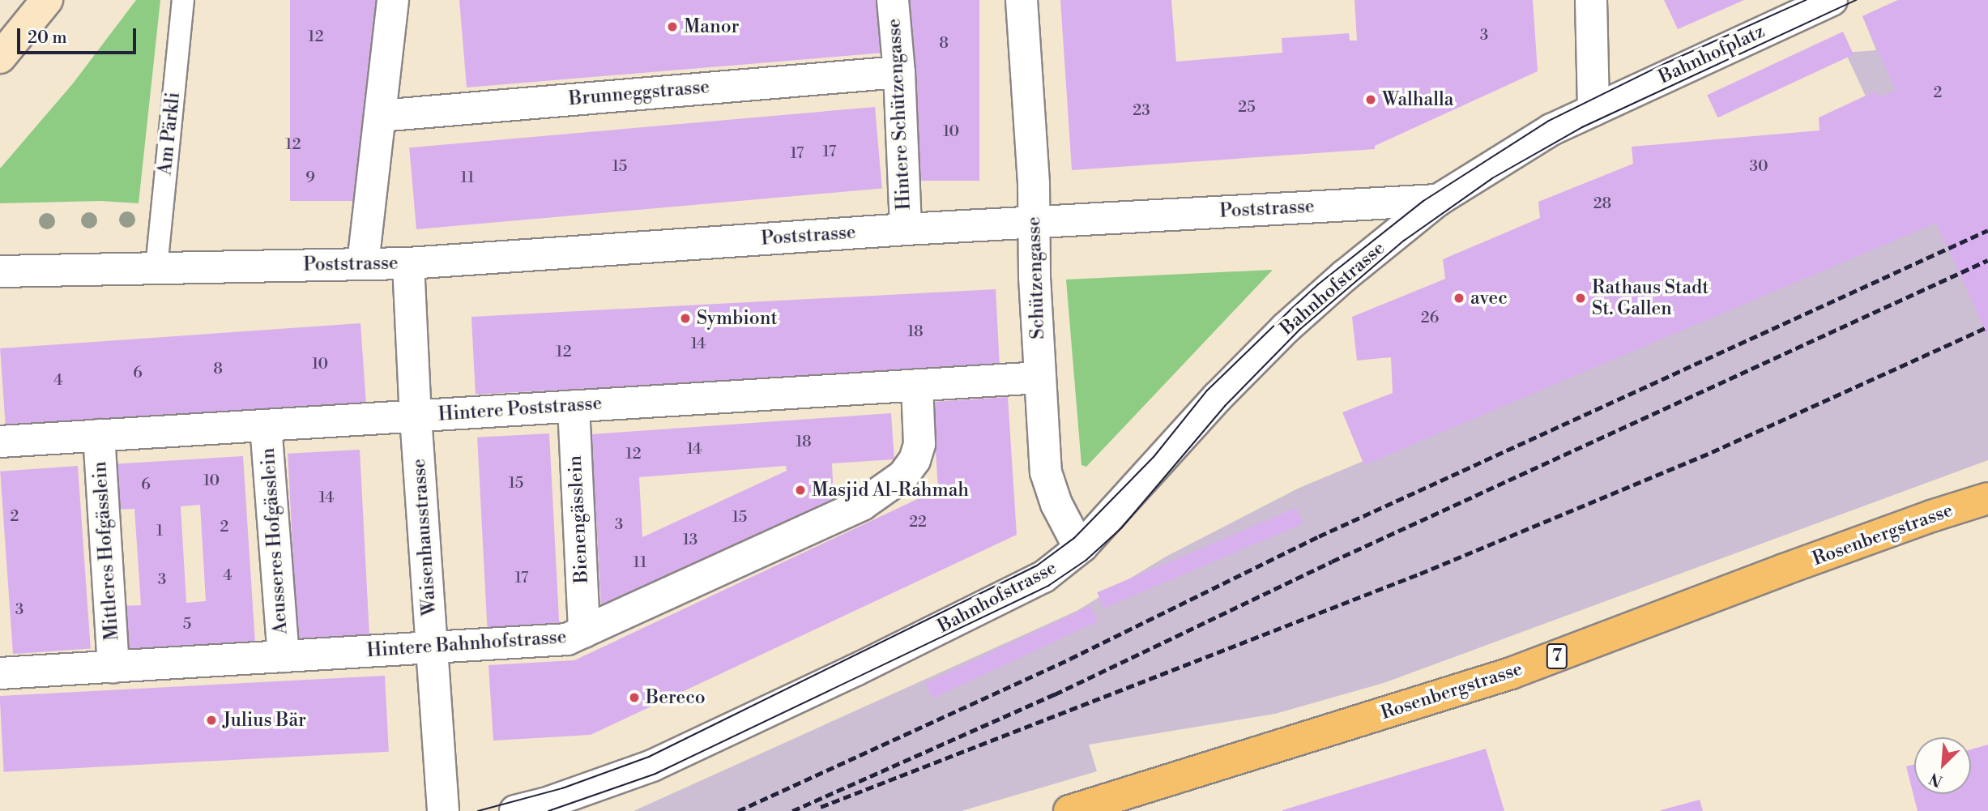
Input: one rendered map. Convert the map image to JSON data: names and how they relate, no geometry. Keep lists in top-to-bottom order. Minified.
{"streets":{"main road":["Rosenbergstrasse","7"],"street":["Bahnhofplatz","Brunneggstrasse","Hintere Schützengasse","Poststrasse","Schützengasse","Bahnhofstrasse","Hintere Poststrasse","Bienengässlein","Waisenhausstrasse","Aeusseres Hofgässlein","Mittleres Hofgässlein","Hintere Bahnhofstrasse"],"lane":["Am Pärkli"]},"crossings":[["Bahnhofplatz","Poststrasse"],["Brunneggstrasse","Hintere Schützengasse"],["Hintere Schützengasse","Poststrasse"],["Am Pärkli","Poststrasse"],["Poststrasse","Schützengasse"],["Poststrasse","Bahnhofstrasse"],["Poststrasse","Waisenhausstrasse"],["Schützengasse","Bahnhofstrasse"],["Schützengasse","Hintere Poststrasse"],["Hintere Poststrasse","Bienengässlein"],["Hintere Poststrasse","Waisenhausstrasse"],["Hintere Poststrasse","Aeusseres Hofgässlein"],["Hintere Poststrasse","Mittleres Hofgässlein"],["Hintere Poststrasse","Hintere Bahnhofstrasse"],["Bienengässlein","Hintere Bahnhofstrasse"],["Waisenhausstrasse","Hintere Bahnhofstrasse"],["Aeusseres Hofgässlein","Hintere Bahnhofstrasse"],["Mittleres Hofgässlein","Hintere Bahnhofstrasse"]],"places":["Manor","Walhalla","avec","Rathaus Stadt St. Gallen","Symbiont","Masjid Al-Rahmah","Bereco","Julius Bär"],"house_numbers":["3","12","8","2","25","23","10","12","17","17","15","30","9","11","28","26","18","14","12","10","8","6","4","18","14","12","10","15","6","14","2","15","22","3","2","1","13","11","4","17","3","3","5"],"scale_bar":"20 m","north":"bottom left"}
